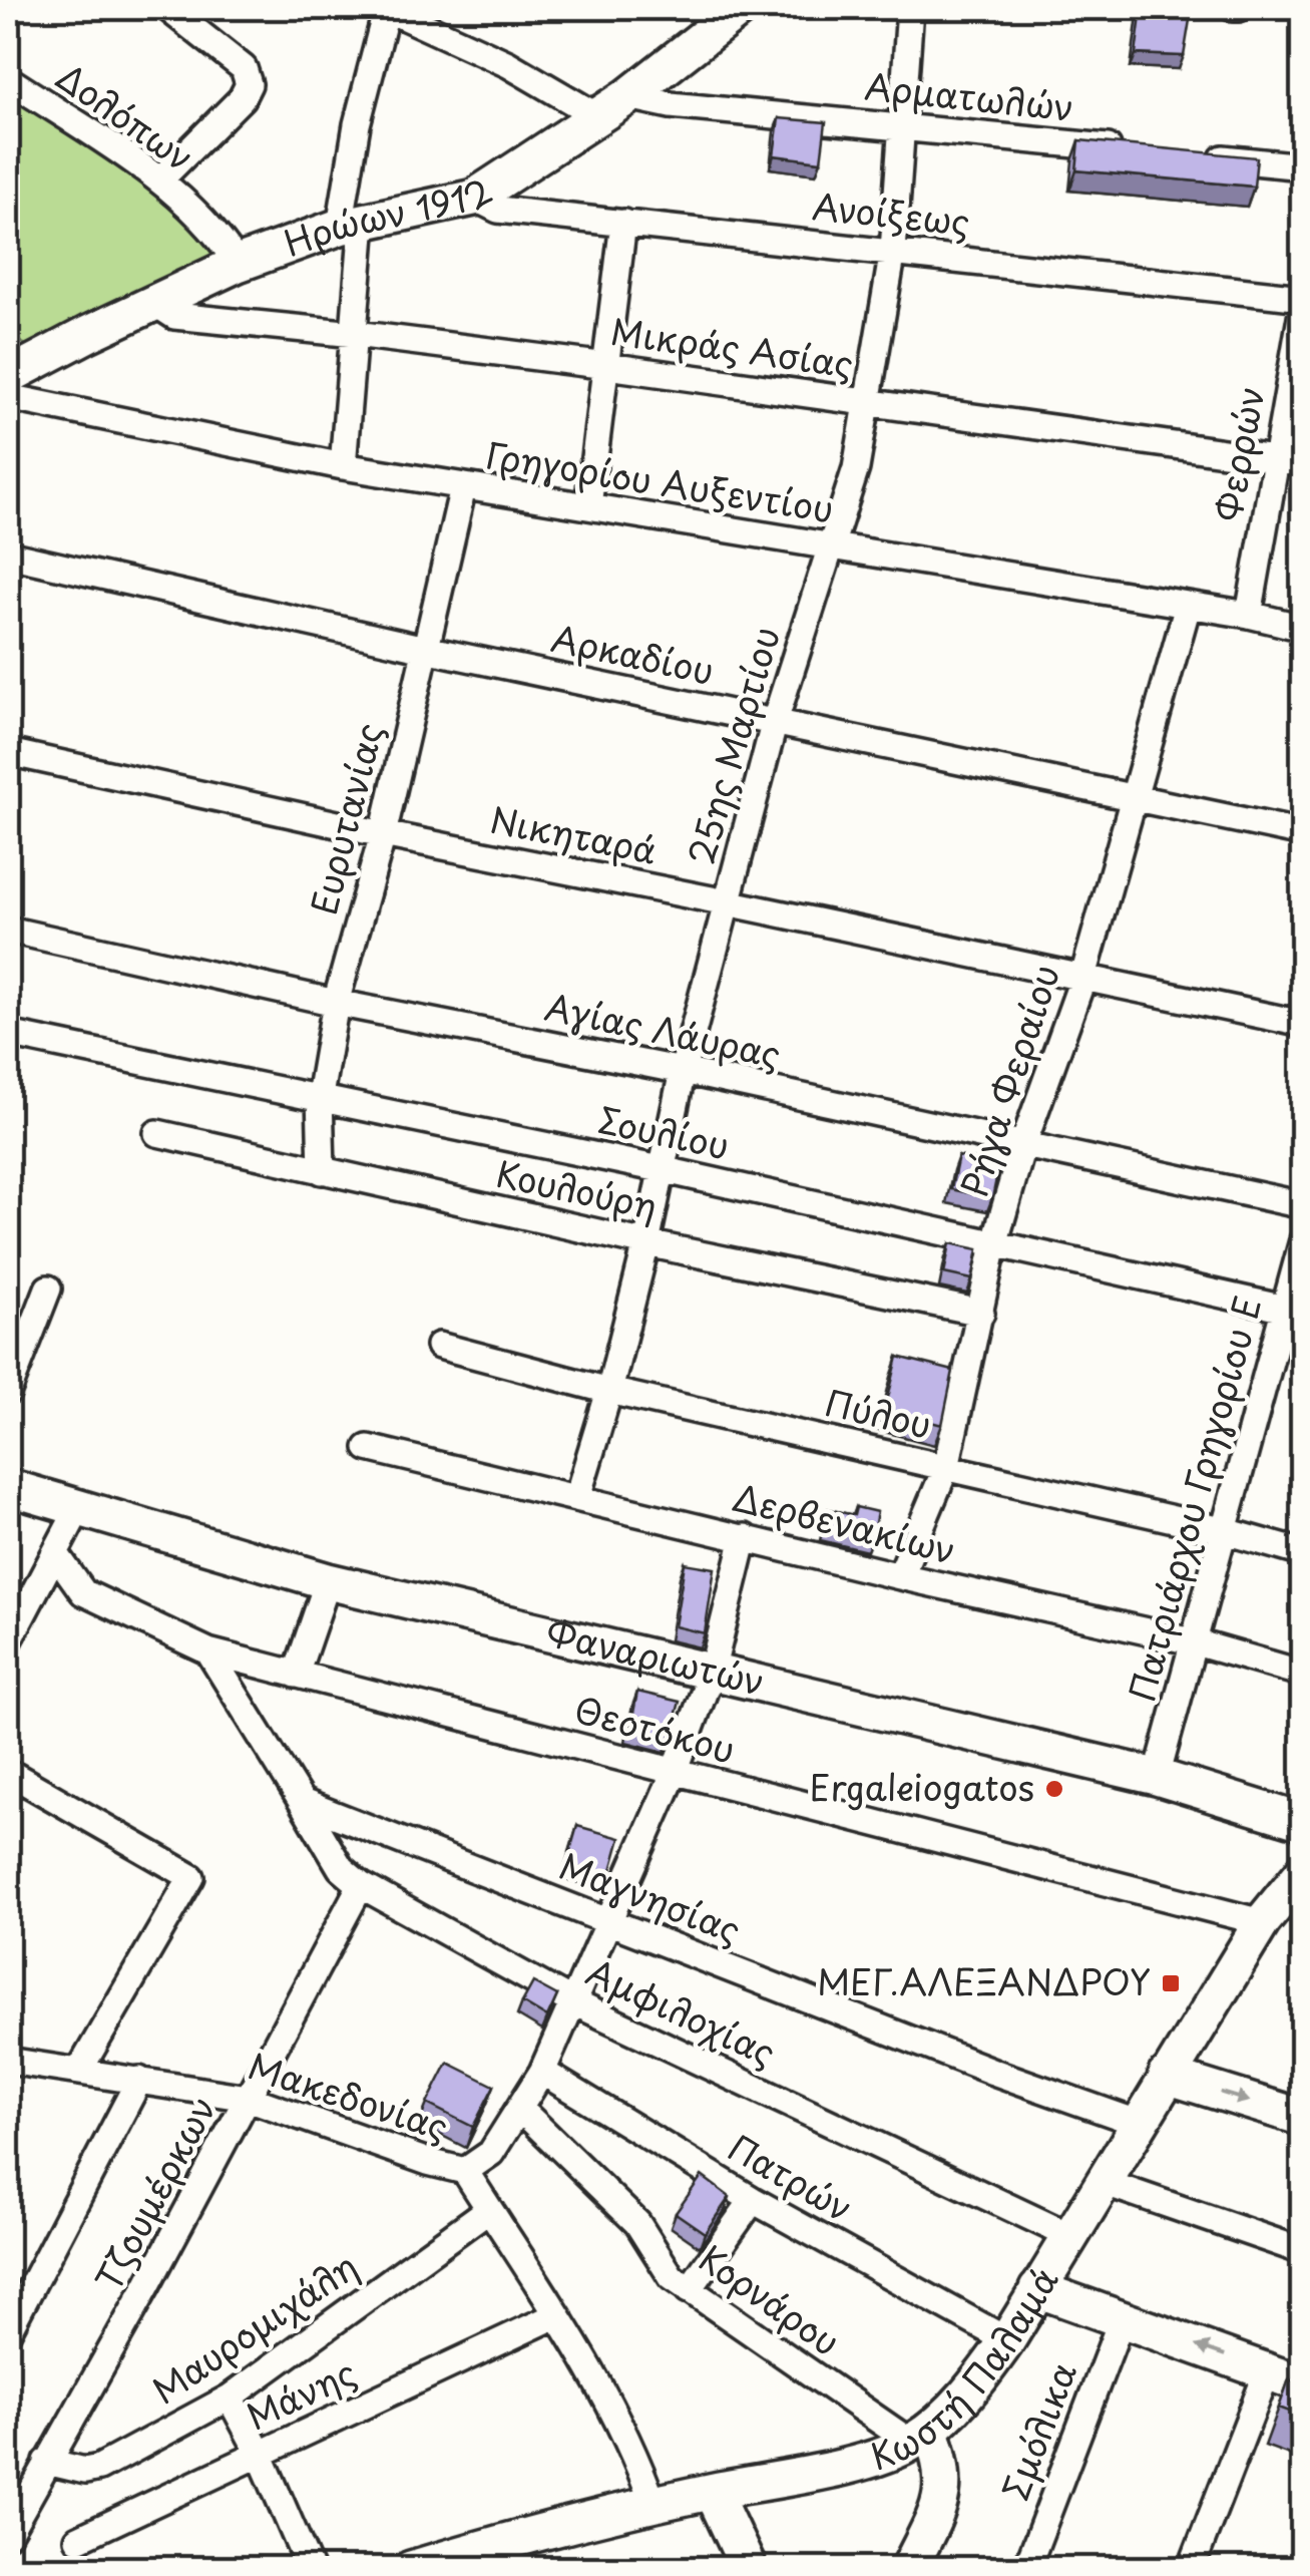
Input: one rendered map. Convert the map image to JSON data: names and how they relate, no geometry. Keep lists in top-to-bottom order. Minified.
{"streets":{"street":["Αρματωλών","Δολόπων","Ηρώων 1912","Ανοίξεως","Μικράς Ασίας","Φερρών","Γρηγορίου Αυξεντίου","Αρκαδίου","25ης Μαρτίου","Ευρυτανίας","Νικηταρά","Αγίας Λάυρας","Ρήγα Φεραίου","Σουλίου","Κουλούρη","Πύλου","Πατριάρχου Γρηγορίου Ε","Δερβενακίων","Φαναριωτών","Θεοτόκου","Μαγνησίας","Αμφιλοχίας","Μακεδονίας","Πατρών","Τζουμέρκων","Κορνάρου","Μαυρομιχάλη","Κωστή Παλαμά","Μάνης","Σμόλικα"]},"crossings":[["Αρματωλών","Ηρώων 1912"],["Αρματωλών","25ης Μαρτίου"],["Δολόπων","Ηρώων 1912"],["Ηρώων 1912","Ανοίξεως"],["Ηρώων 1912","Μικράς Ασίας"],["Ανοίξεως","25ης Μαρτίου"],["Μικράς Ασίας","Φερρών"],["Μικράς Ασίας","25ης Μαρτίου"],["Φερρών","Γρηγορίου Αυξεντίου"],["Γρηγορίου Αυξεντίου","25ης Μαρτίου"],["Γρηγορίου Αυξεντίου","Ευρυτανίας"],["Γρηγορίου Αυξεντίου","Ρήγα Φεραίου"],["Αρκαδίου","25ης Μαρτίου"],["Αρκαδίου","Ευρυτανίας"],["Αρκαδίου","Ρήγα Φεραίου"],["25ης Μαρτίου","Νικηταρά"],["25ης Μαρτίου","Αγίας Λάυρας"],["25ης Μαρτίου","Σουλίου"],["25ης Μαρτίου","Κουλούρη"],["25ης Μαρτίου","Πύλου"],["25ης Μαρτίου","Δερβενακίων"],["Ευρυτανίας","Νικηταρά"],["Ευρυτανίας","Αγίας Λάυρας"],["Ευρυτανίας","Σουλίου"],["Ευρυτανίας","Κουλούρη"],["Νικηταρά","Ρήγα Φεραίου"],["Αγίας Λάυρας","Ρήγα Φεραίου"],["Ρήγα Φεραίου","Σουλίου"],["Ρήγα Φεραίου","Κουλούρη"],["Ρήγα Φεραίου","Πύλου"],["Ρήγα Φεραίου","Δερβενακίων"],["Σουλίου","Πατριάρχου Γρηγορίου Ε"],["Πύλου","Πατριάρχου Γρηγορίου Ε"],["Πατριάρχου Γρηγορίου Ε","Δερβενακίων"],["Πατριάρχου Γρηγορίου Ε","Φαναριωτών"],["Θεοτόκου","Κωστή Παλαμά"],["Μαγνησίας","Αμφιλοχίας"],["Μαγνησίας","Κωστή Παλαμά"],["Αμφιλοχίας","Τζουμέρκων"],["Αμφιλοχίας","Κωστή Παλαμά"],["Μακεδονίας","Τζουμέρκων"],["Μακεδονίας","Μαυρομιχάλη"],["Μακεδονίας","Κωστή Παλαμά"],["Μακεδονίας","Μάνης"],["Πατρών","Κωστή Παλαμά"],["Τζουμέρκων","Μαυρομιχάλη"],["Κορνάρου","Κωστή Παλαμά"]],"places":{"other":["Ergaleiogatos"],"transit":["ΜΕΓ.ΑΛΕΞΑΝΔΡΟΥ"]}}
